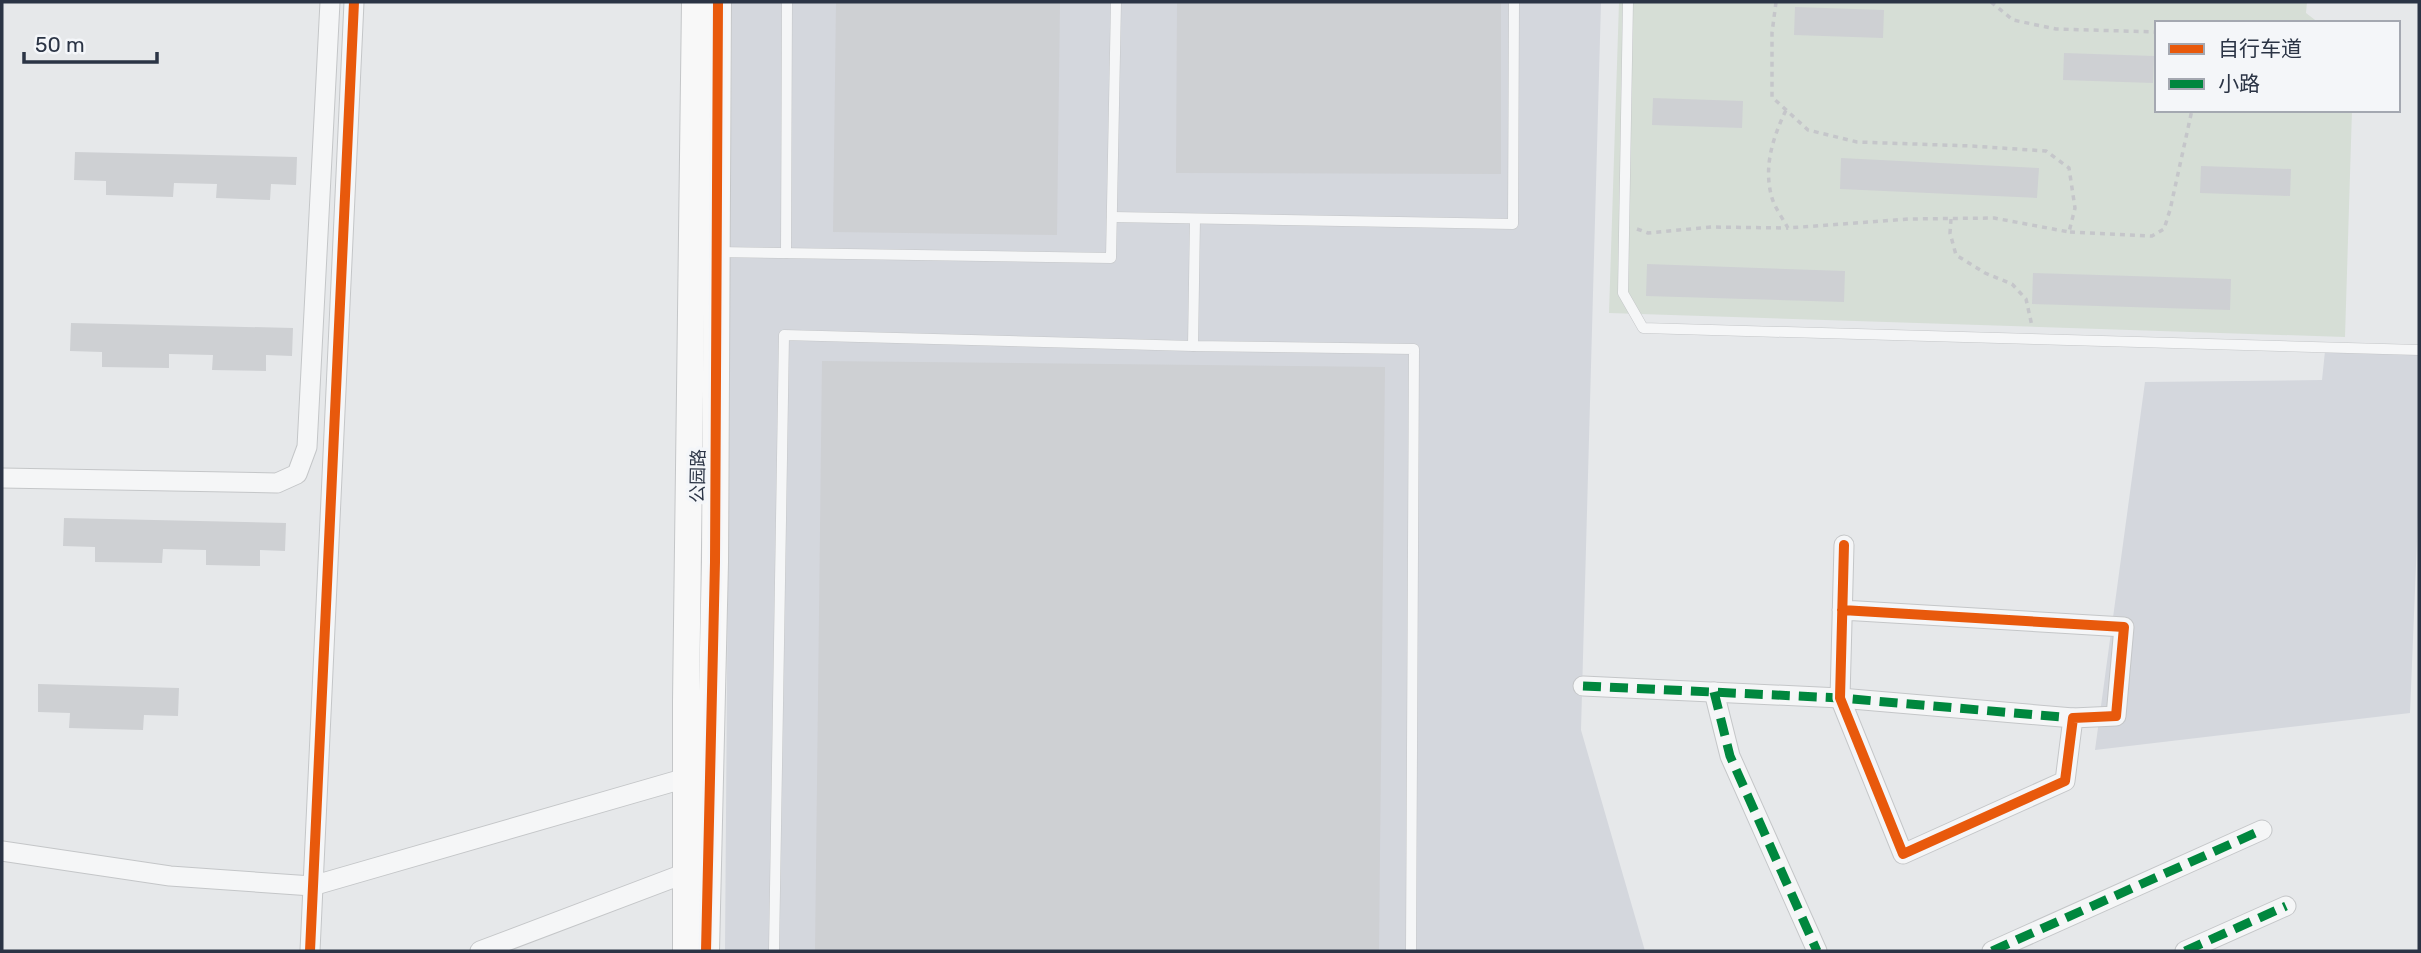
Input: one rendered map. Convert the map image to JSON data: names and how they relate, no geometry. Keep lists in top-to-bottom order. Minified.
{"streets":{"street":["公园路"]},"legend":["自行车道","小路"],"scale_bar":"50 m"}
